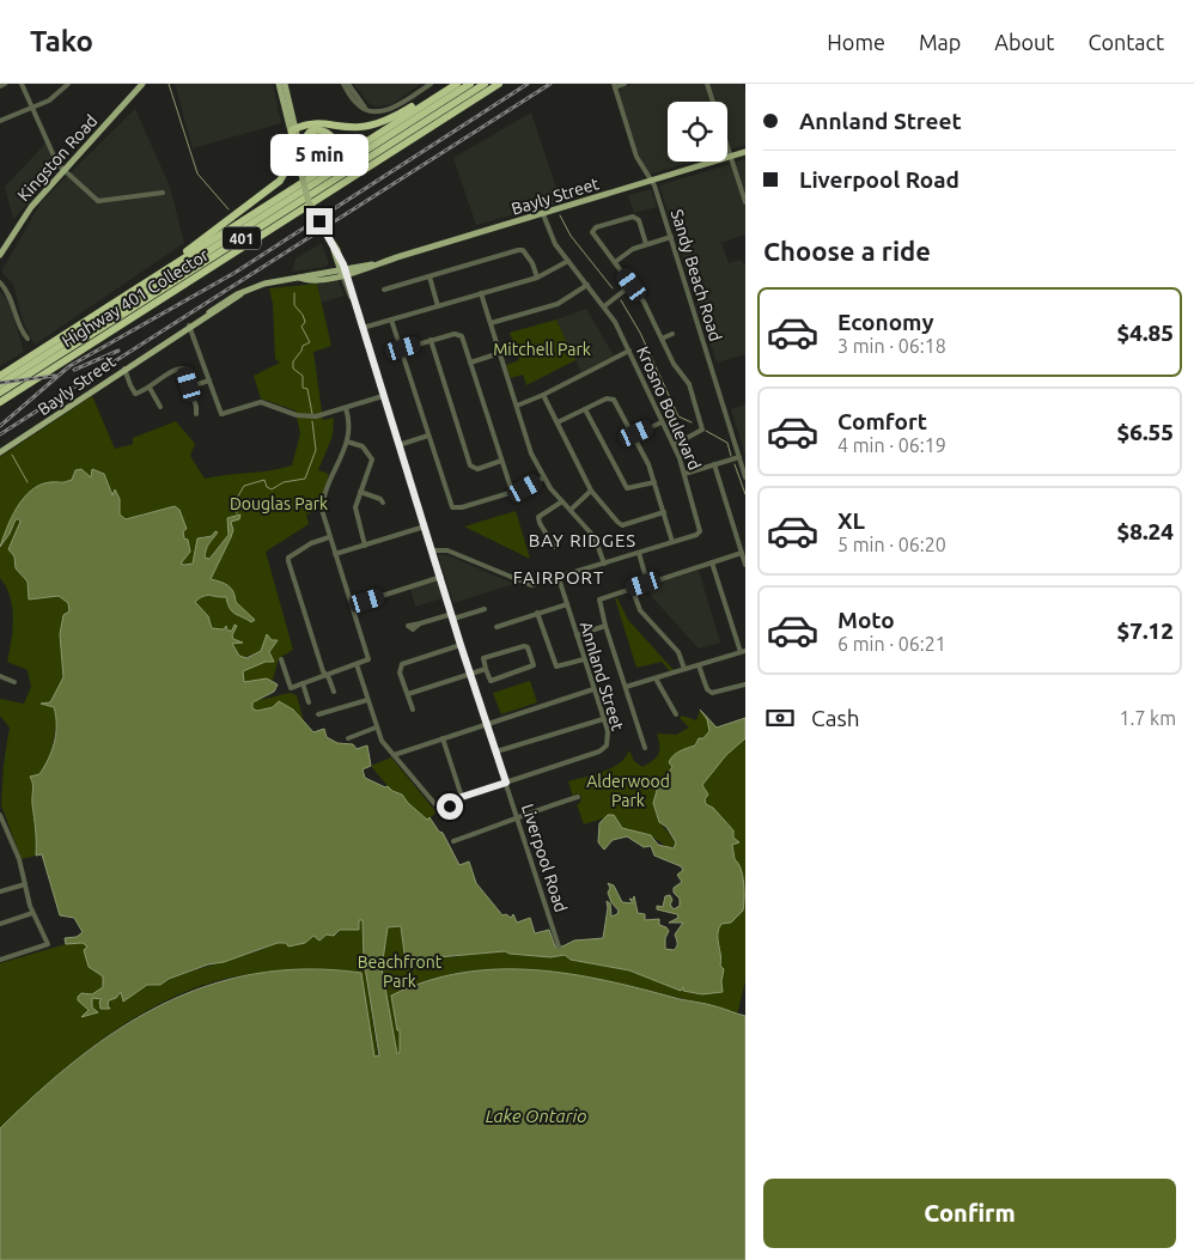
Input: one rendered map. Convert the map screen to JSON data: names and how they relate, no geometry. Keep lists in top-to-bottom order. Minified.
{"streets":{"highway":["401","Highway 401 Collector"],"main road":["Kingston Road","Bayly Street","Liverpool Road"],"street":["Sandy Beach Road","Krosno Boulevard","Annland Street"]},"crossings":[["Bayly Street","Sandy Beach Road"],["Bayly Street","Krosno Boulevard"],["Bayly Street","Liverpool Road"],["Krosno Boulevard","Annland Street"],["Krosno Boulevard","Liverpool Road"],["Annland Street","Liverpool Road"]],"districts":["BAY RIDGES","FAIRPORT"],"water":["Lake Ontario"],"parks":["Mitchell Park","Douglas Park","Alderwood Park","Beachfront Park"],"page":{"header":"Tako","nav":["Home","Map","About","Contact"],"banner":["Annland Street","Liverpool Road"],"bubble":"5 min","heading":"Choose a ride","list":[{"name":"Economy","note":"3 min · 06:18","value":"$4.85"},{"name":"Comfort","note":"4 min · 06:19","value":"$6.55"},{"name":"XL","note":"5 min · 06:20","value":"$8.24"},{"name":"Moto","note":"6 min · 06:21","value":"$7.12"}],"pay":["Cash","1.7 km"],"buttons":"Confirm"}}
